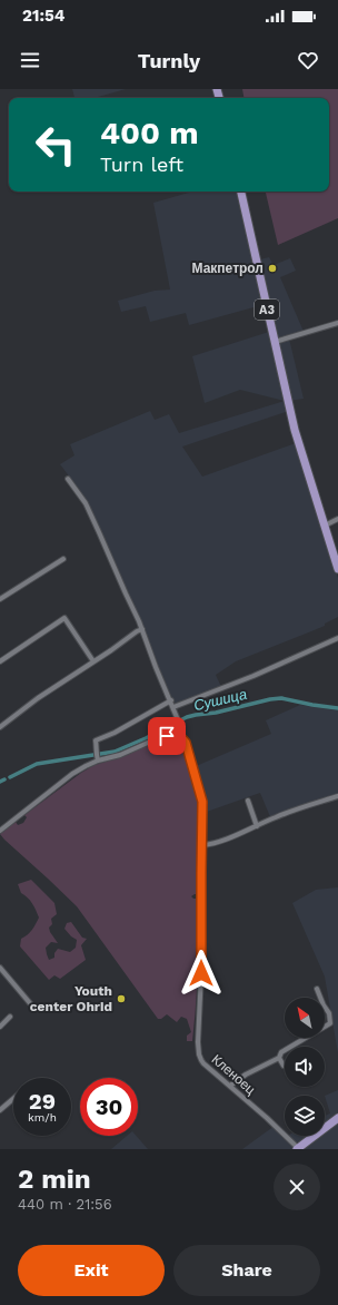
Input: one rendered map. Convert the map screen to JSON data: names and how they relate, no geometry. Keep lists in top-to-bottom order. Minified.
{"streets":{"main road":["A3"],"street":["Кленоец"]},"water":["Сушица"],"places":["Макпетрол","Youth center Ohrid"],"north":"top left","page":{"status":"21:54","header":"Turnly","turn":["400 m","Turn left"],"speed":"29 km/h","limit":"30","heading":["2 min","440 m · 21:56"],"buttons":["Exit","Share"]}}
